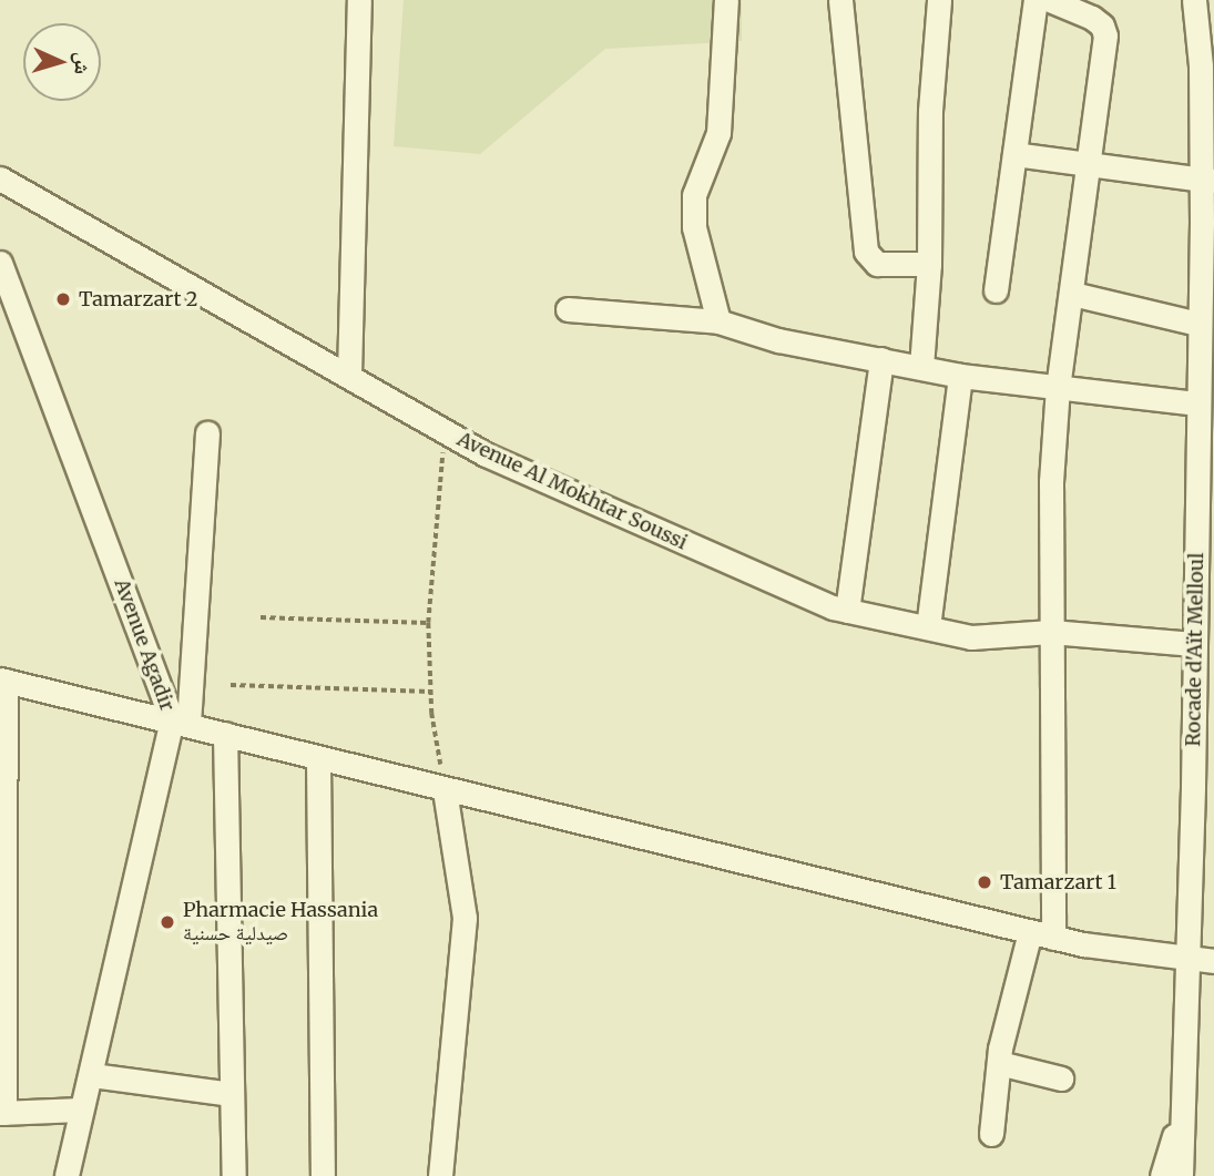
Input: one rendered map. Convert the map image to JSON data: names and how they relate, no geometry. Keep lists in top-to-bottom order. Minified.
{"streets":{"street":["Avenue Al Mokhtar Soussi","Avenue Agadir","Rocade d'Aït Melloul"]},"crossings":[["Avenue Al Mokhtar Soussi","Rocade d'Aït Melloul"]],"places":["Tamarzart 2","Tamarzart 1","Pharmacie Hassania صيدلية حسنية"],"north":"right"}
